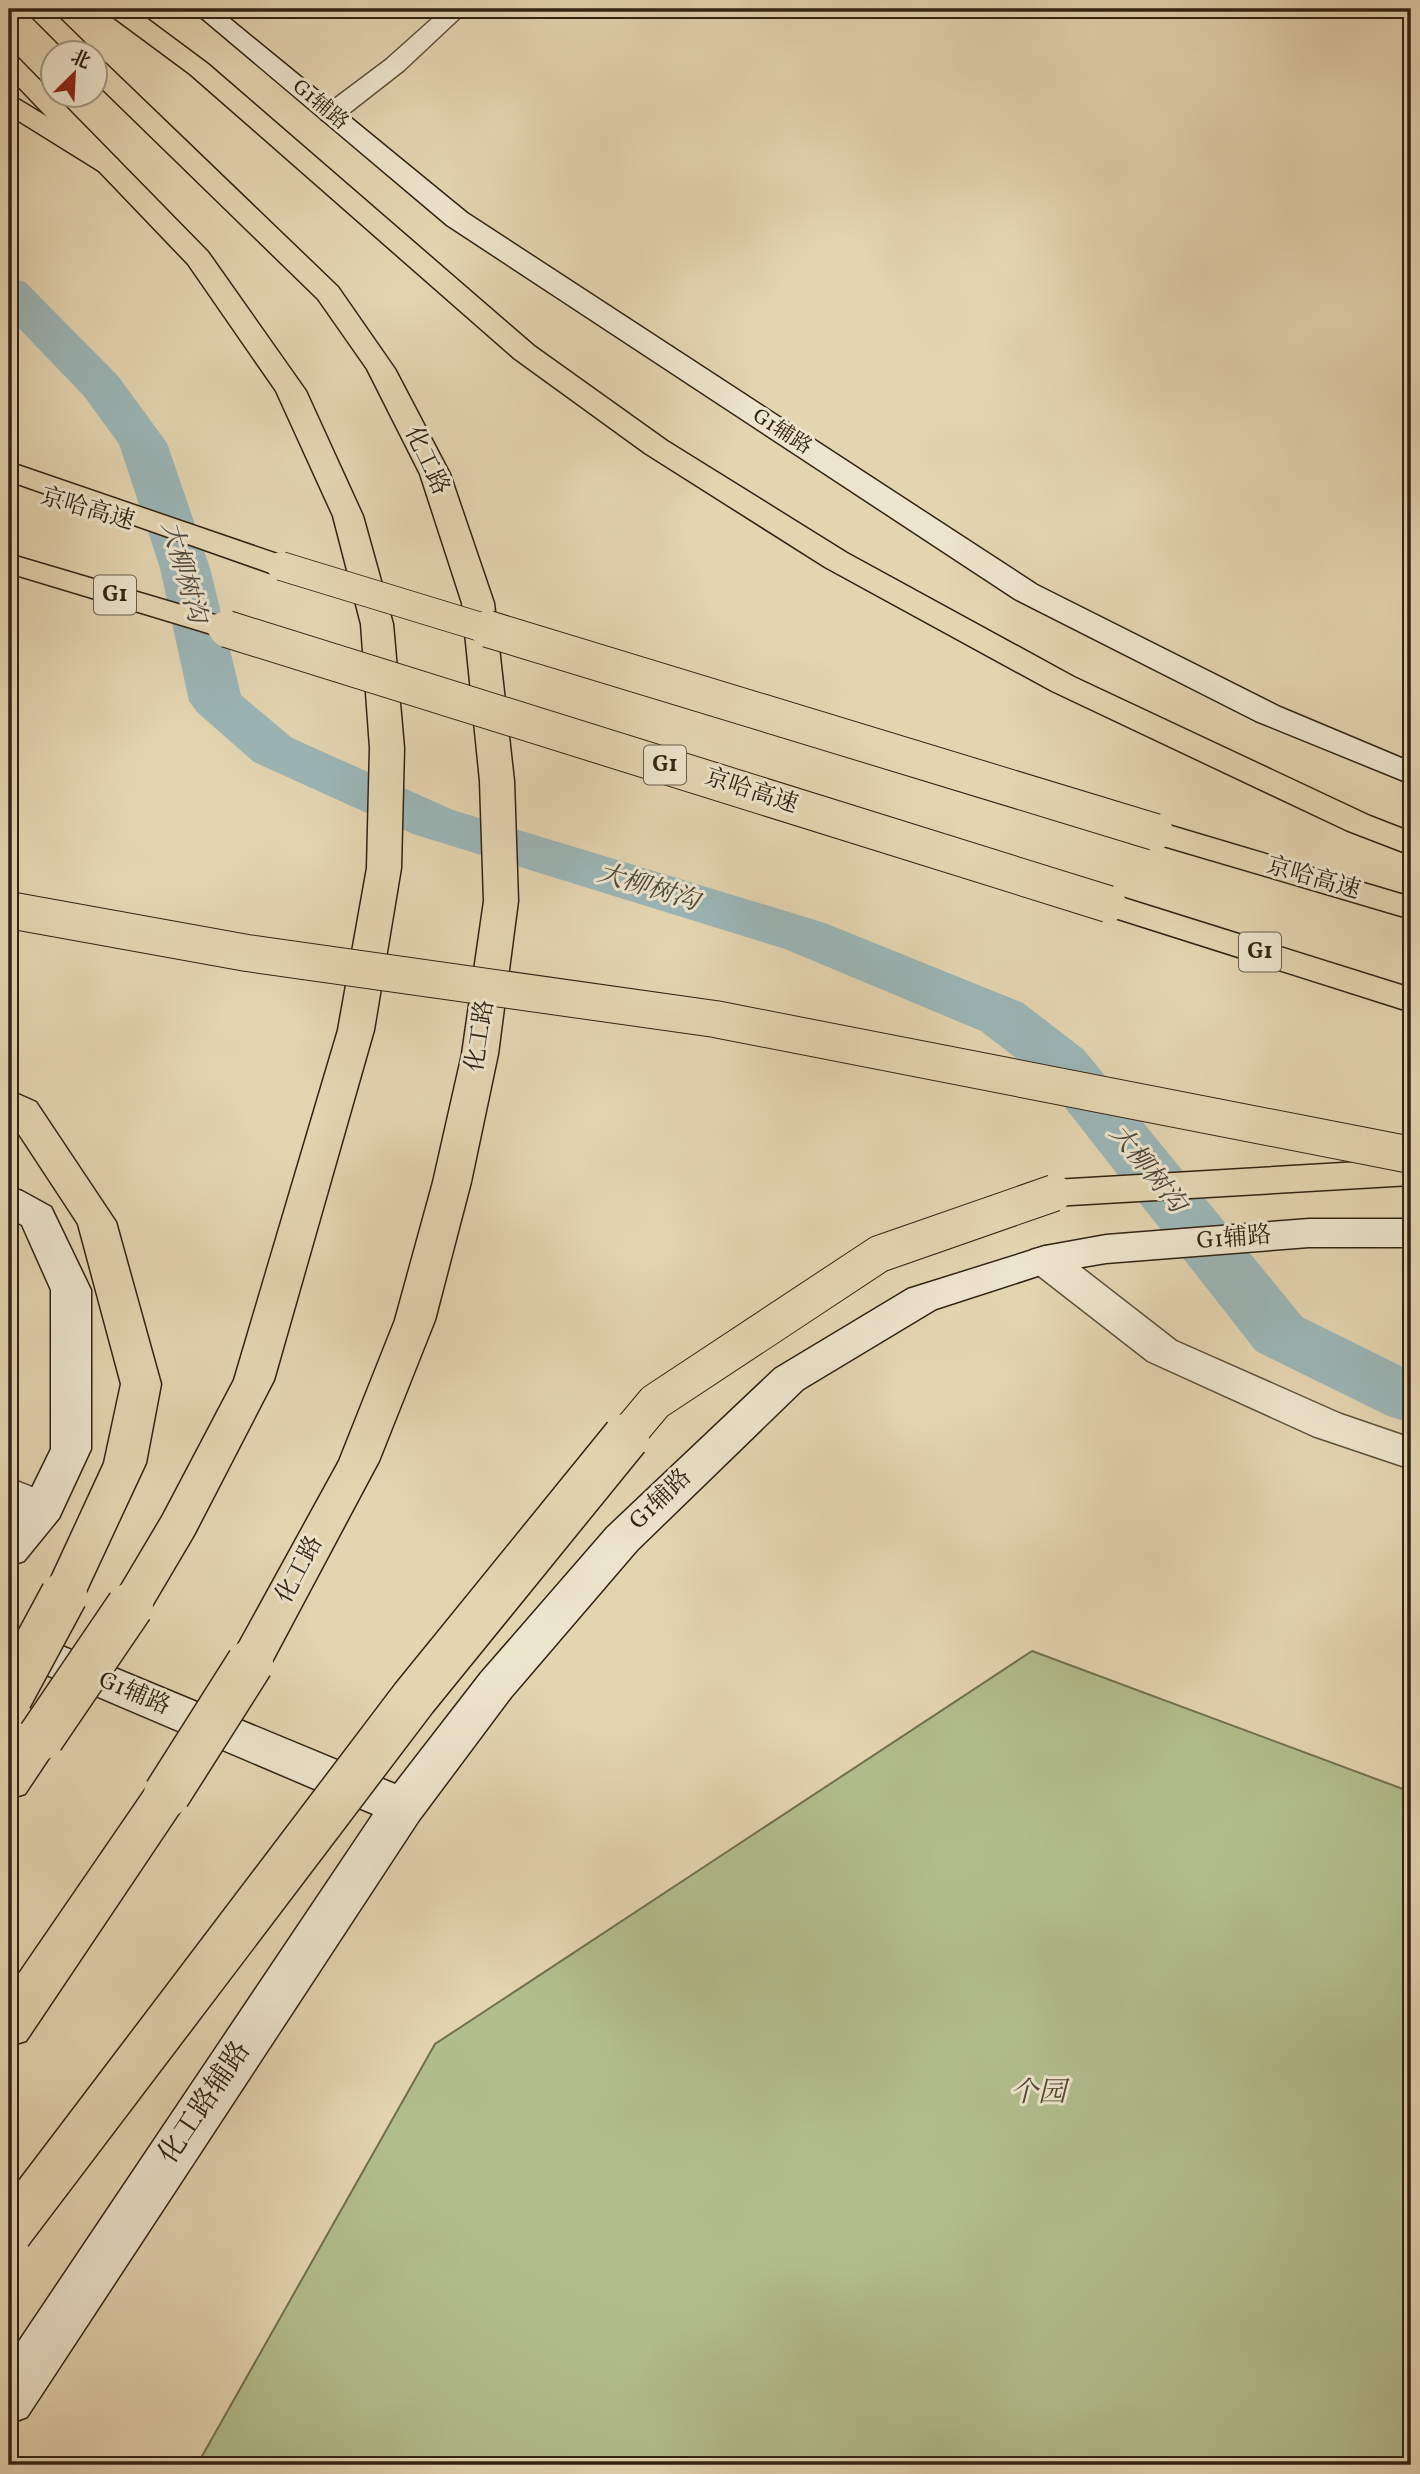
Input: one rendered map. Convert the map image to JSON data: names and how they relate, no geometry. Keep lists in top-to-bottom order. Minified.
{"streets":{"main road":["G1辅路","化工路","京哈高速","G1","化工路辅路"]},"crossings":[["G1辅路","化工路辅路"]],"water":["大柳树沟"],"parks":["个园"],"north":"top right"}
